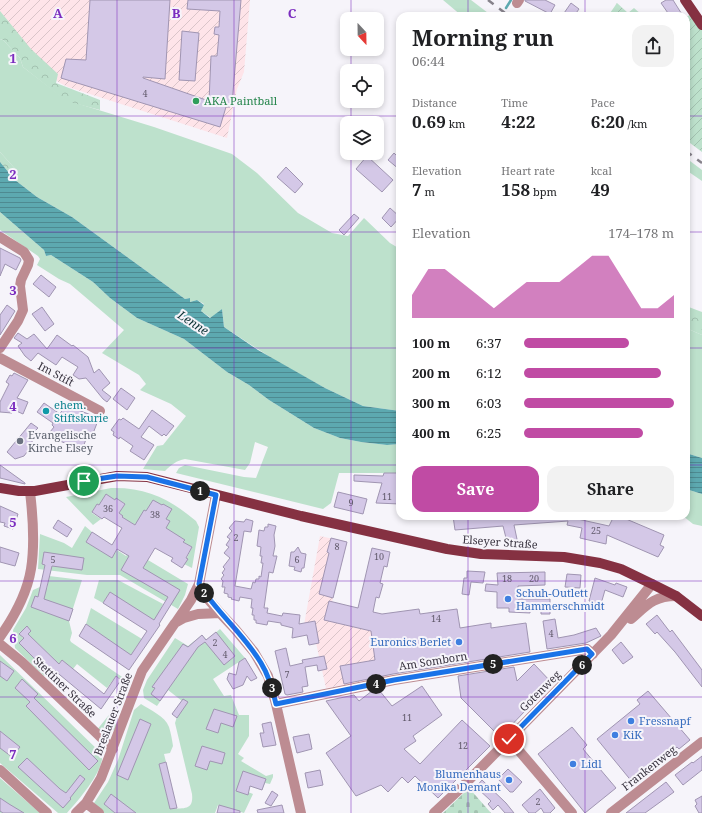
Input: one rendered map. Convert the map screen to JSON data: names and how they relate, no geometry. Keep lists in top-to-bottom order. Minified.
{"streets":{"main road":["Elseyer Straße"],"street":["Im Stift","Am Somborn","Stettiner Straße","Gotenweg","Breslauer Straße","Frankenweg"]},"crossings":[["Elseyer Straße","Gotenweg"],["Elseyer Straße","Breslauer Straße"],["Am Somborn","Gotenweg"],["Stettiner Straße","Breslauer Straße"]],"water":["Lenne"],"places":["AKA Paintball","ehem. Stiftskurie","Evangelische Kirche Elsey","Schuh-Outlett Hammerschmidt","Euronics Berlet","Fressnapf","KiK","Lidl","Blumenhaus Monika Demant"],"house_numbers":["4","11","9","36","38","25","2","8","10","5","6","18","20","14","4","2","4","7","11","12","2"],"north":"bottom","page":{"heading":["Morning run","06:44"],"stats":[["Distance","0.69 km"],["Time","4:22"],["Pace","6:20 /km"],["Elevation","7 m"],["Heart rate","158 bpm"],["kcal","49"]],"chart":["Elevation","174–178 m"],"list":[{"name":"100 m","note":"6:37"},{"name":"200 m","note":"6:12"},{"name":"300 m","note":"6:03"},{"name":"400 m","note":"6:25"}],"buttons":["Save","Share"],"pins":["1","2","5","6","4","3"]},"grid":{"columns":["A","B","C"],"rows":["1","2","3","4","5","6","7"]}}
